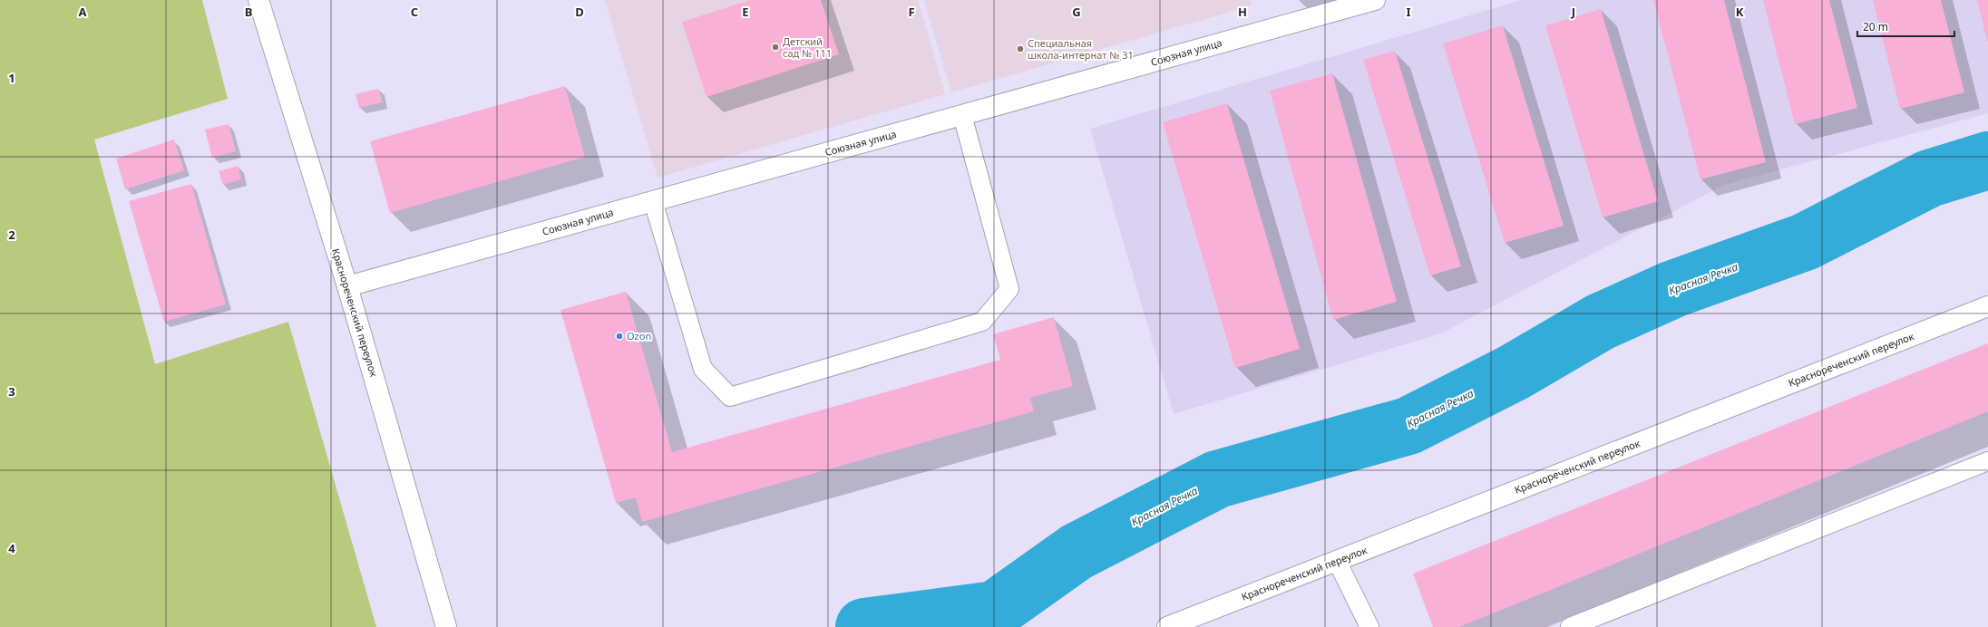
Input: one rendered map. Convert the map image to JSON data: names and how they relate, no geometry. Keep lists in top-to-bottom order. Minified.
{"streets":{"street":["Союзная улица","Краснореченский переулок"]},"crossings":[["Союзная улица","Краснореченский переулок"]],"water":["Красная Речка"],"places":["Детский сад № 111","Специальная школа-интернат № 31","Ozon"],"scale_bar":"20 m","grid":{"columns":["A","B","C","D","E","F","G","H","I","J","K"],"rows":["1","2","3","4"]}}
